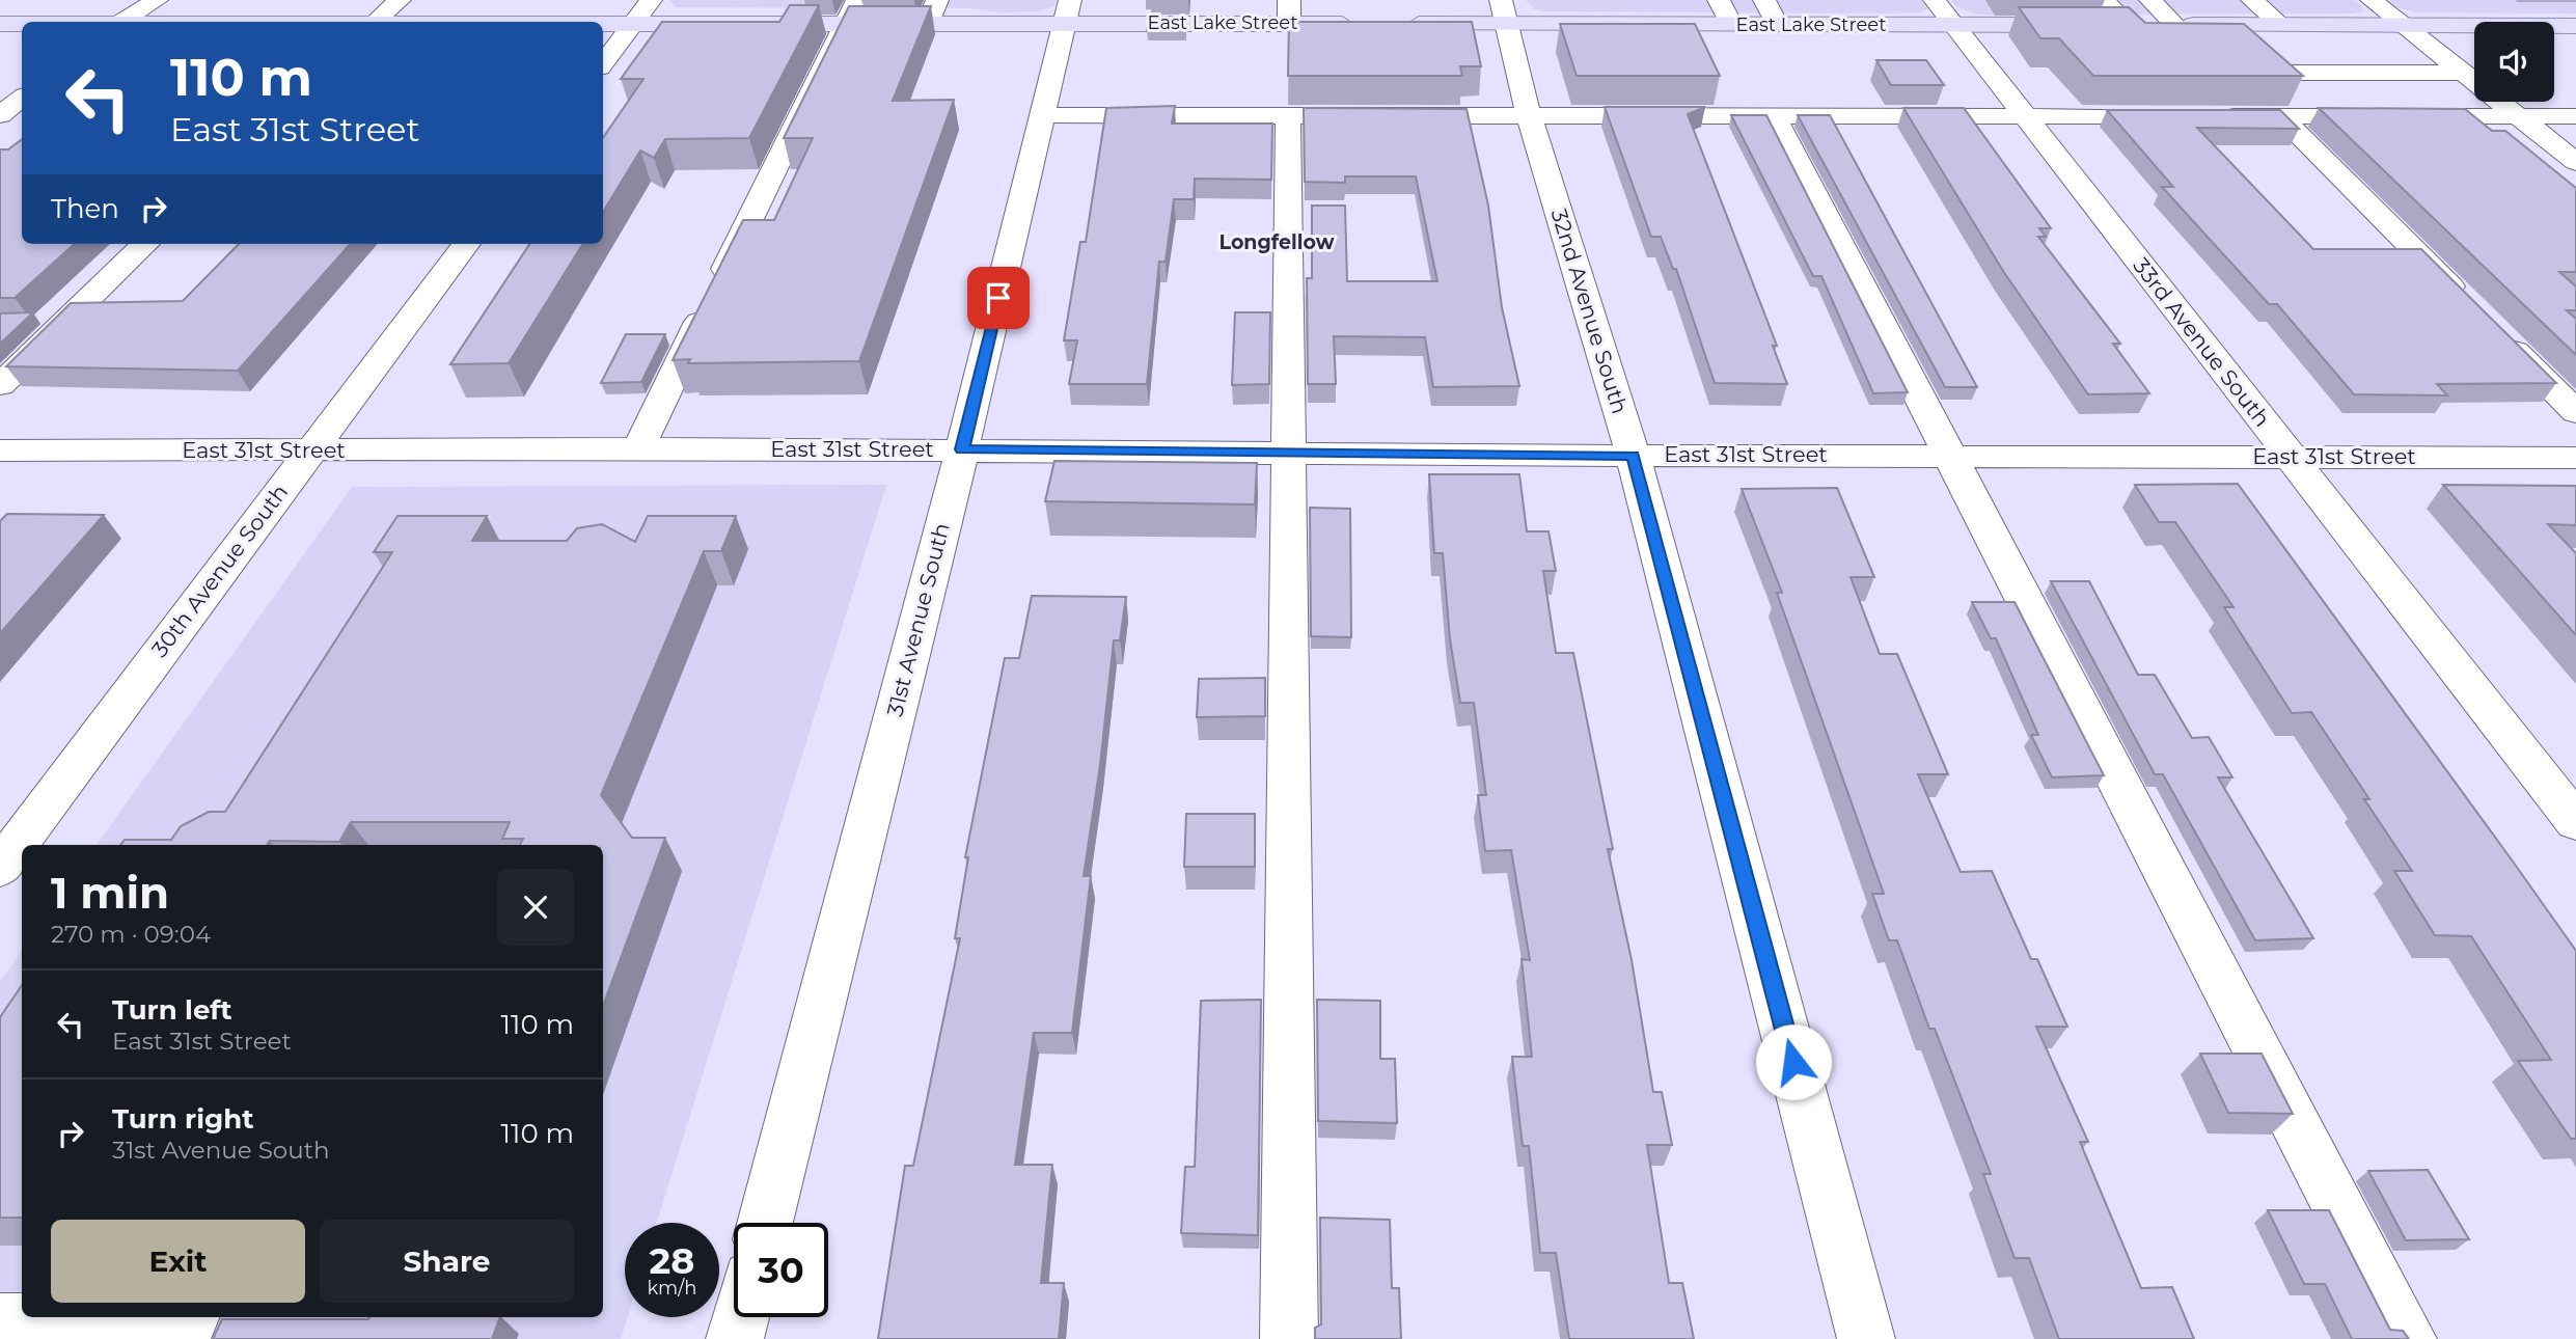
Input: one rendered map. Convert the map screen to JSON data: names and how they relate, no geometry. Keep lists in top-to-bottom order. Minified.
{"streets":{"main road":["East Lake Street"],"street":["32nd Avenue South","33rd Avenue South","East 31st Street","30th Avenue South","31st Avenue South"]},"crossings":[["East Lake Street","32nd Avenue South"],["East Lake Street","33rd Avenue South"],["East Lake Street","31st Avenue South"],["32nd Avenue South","East 31st Street"],["33rd Avenue South","East 31st Street"],["East 31st Street","30th Avenue South"],["East 31st Street","31st Avenue South"]],"districts":["Longfellow"],"page":{"turn":["110 m","East 31st Street"],"then":"Then","heading":["1 min","270 m · 09:04"],"list":[{"name":"Turn left","note":"East 31st Street","value":"110 m"},{"name":"Turn right","note":"31st Avenue South","value":"110 m"}],"buttons":["Exit","Share"],"speed":"28 km/h","limit":"30"}}
